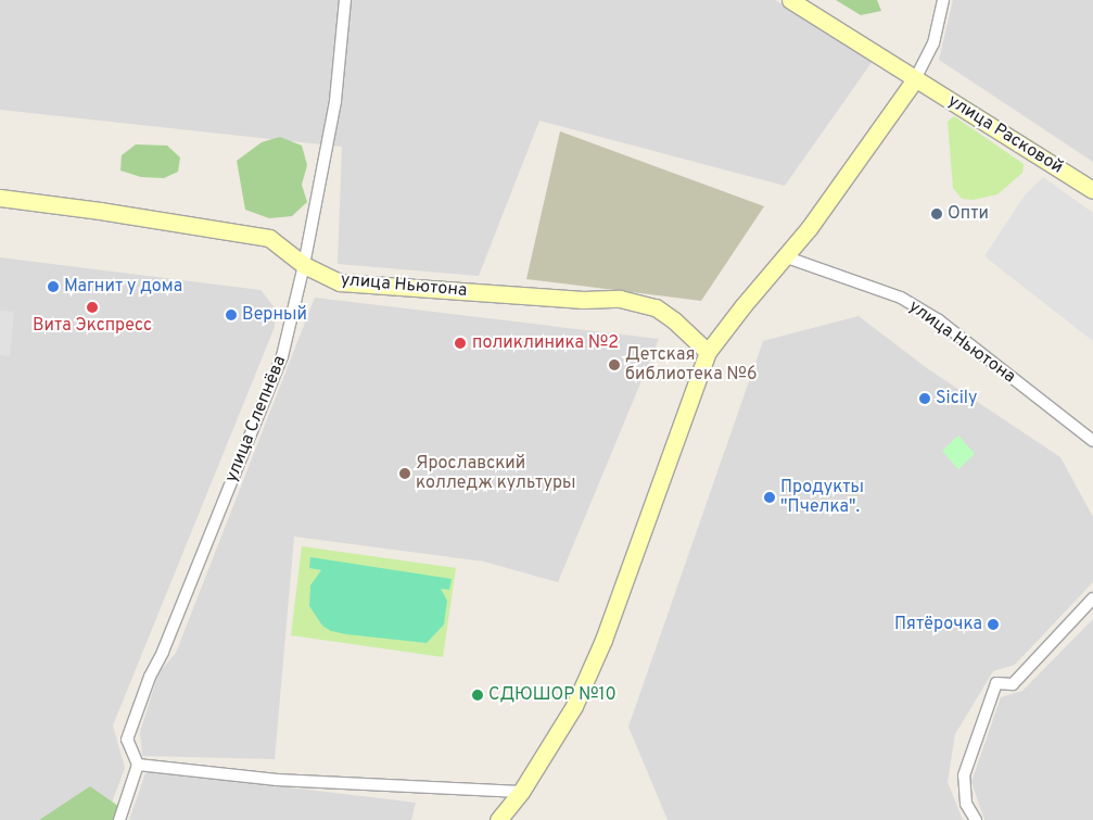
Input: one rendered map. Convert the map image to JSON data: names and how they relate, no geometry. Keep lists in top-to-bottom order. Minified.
{"streets":{"street":["улица Расковой","улица Ньютона","улица Слепнёва"]},"crossings":[["улица Ньютона","улица Слепнёва"]],"places":["Опти","Магнит у дома","Вита Экспресс","Верный","поликлиника №2","Детская библиотека №6","Sicily","Ярославский колледж культуры","Продукты \"Пчелка\".","Пятёрочка","СДЮШОР №10"]}
